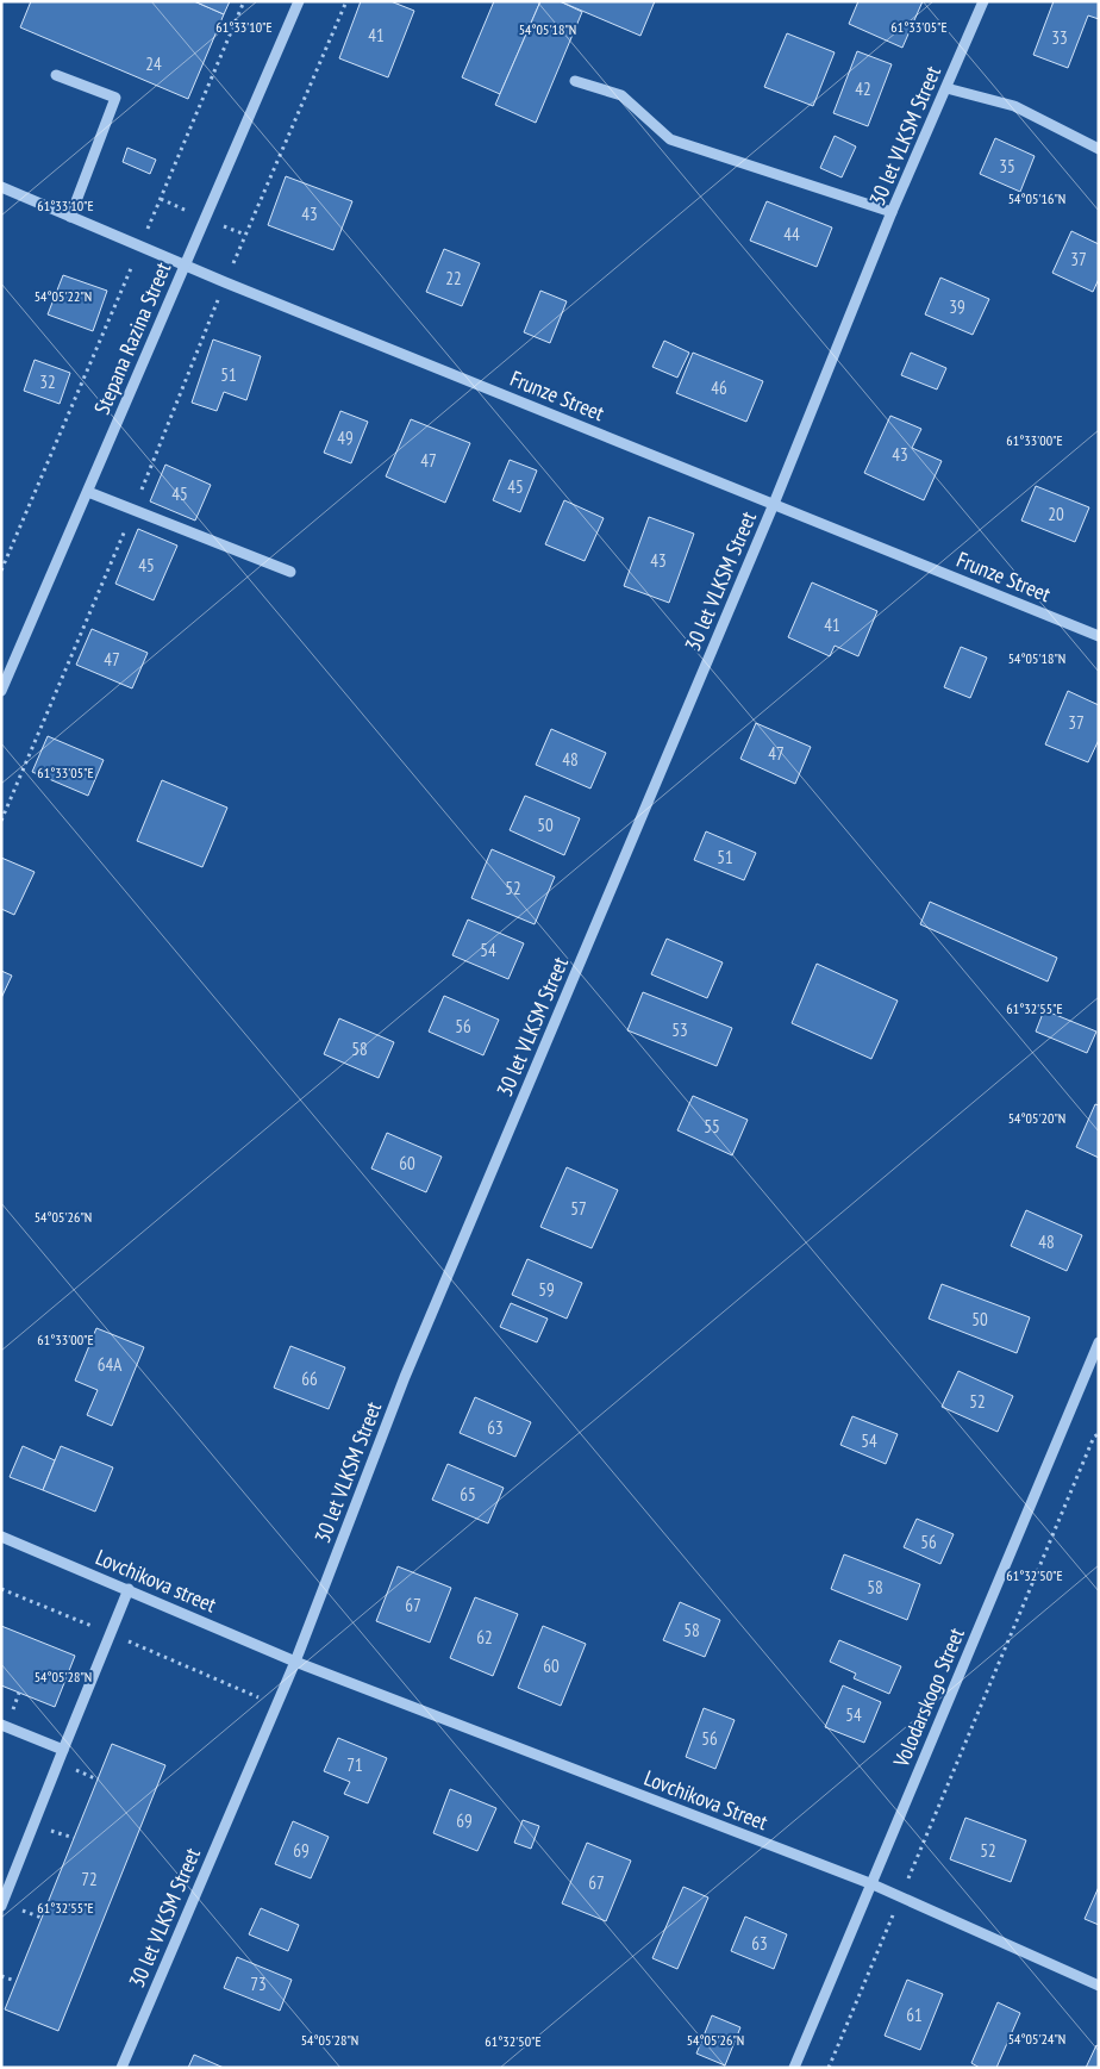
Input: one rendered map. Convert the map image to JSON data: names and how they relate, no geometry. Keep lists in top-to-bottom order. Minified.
{"streets":{"street":["30 let VLKSM Street","Stepana Razina Street","Frunze Street","Lovchikova street","Volodarskogo Street","Lovchikova Street"]},"crossings":[["30 let VLKSM Street","Frunze Street"],["30 let VLKSM Street","Lovchikova street"],["30 let VLKSM Street","Lovchikova Street"],["Stepana Razina Street","Frunze Street"],["Lovchikova street","Lovchikova Street"],["Volodarskogo Street","Lovchikova Street"]],"house_numbers":["41","33","24","42","35","43","44","37","22","39","51","32","46","49","43","47","45","45","20","43","45","41","47","37","47","48","50","51","52","54","56","53","58","55","60","57","48","59","50","64А","66","52","63","54","65","56","58","67","58","62","60","54","56","71","69","69","52","72","67","63","73","61"],"coordinates":["61°33'10\"E","61°33'05\"E","54°05'18\"N","54°05'16\"N","54°05'22\"N","61°33'00\"E","61°32'55\"E","54°05'20\"N","54°05'26\"N","61°32'50\"E","54°05'28\"N","54°05'24\"N"]}
